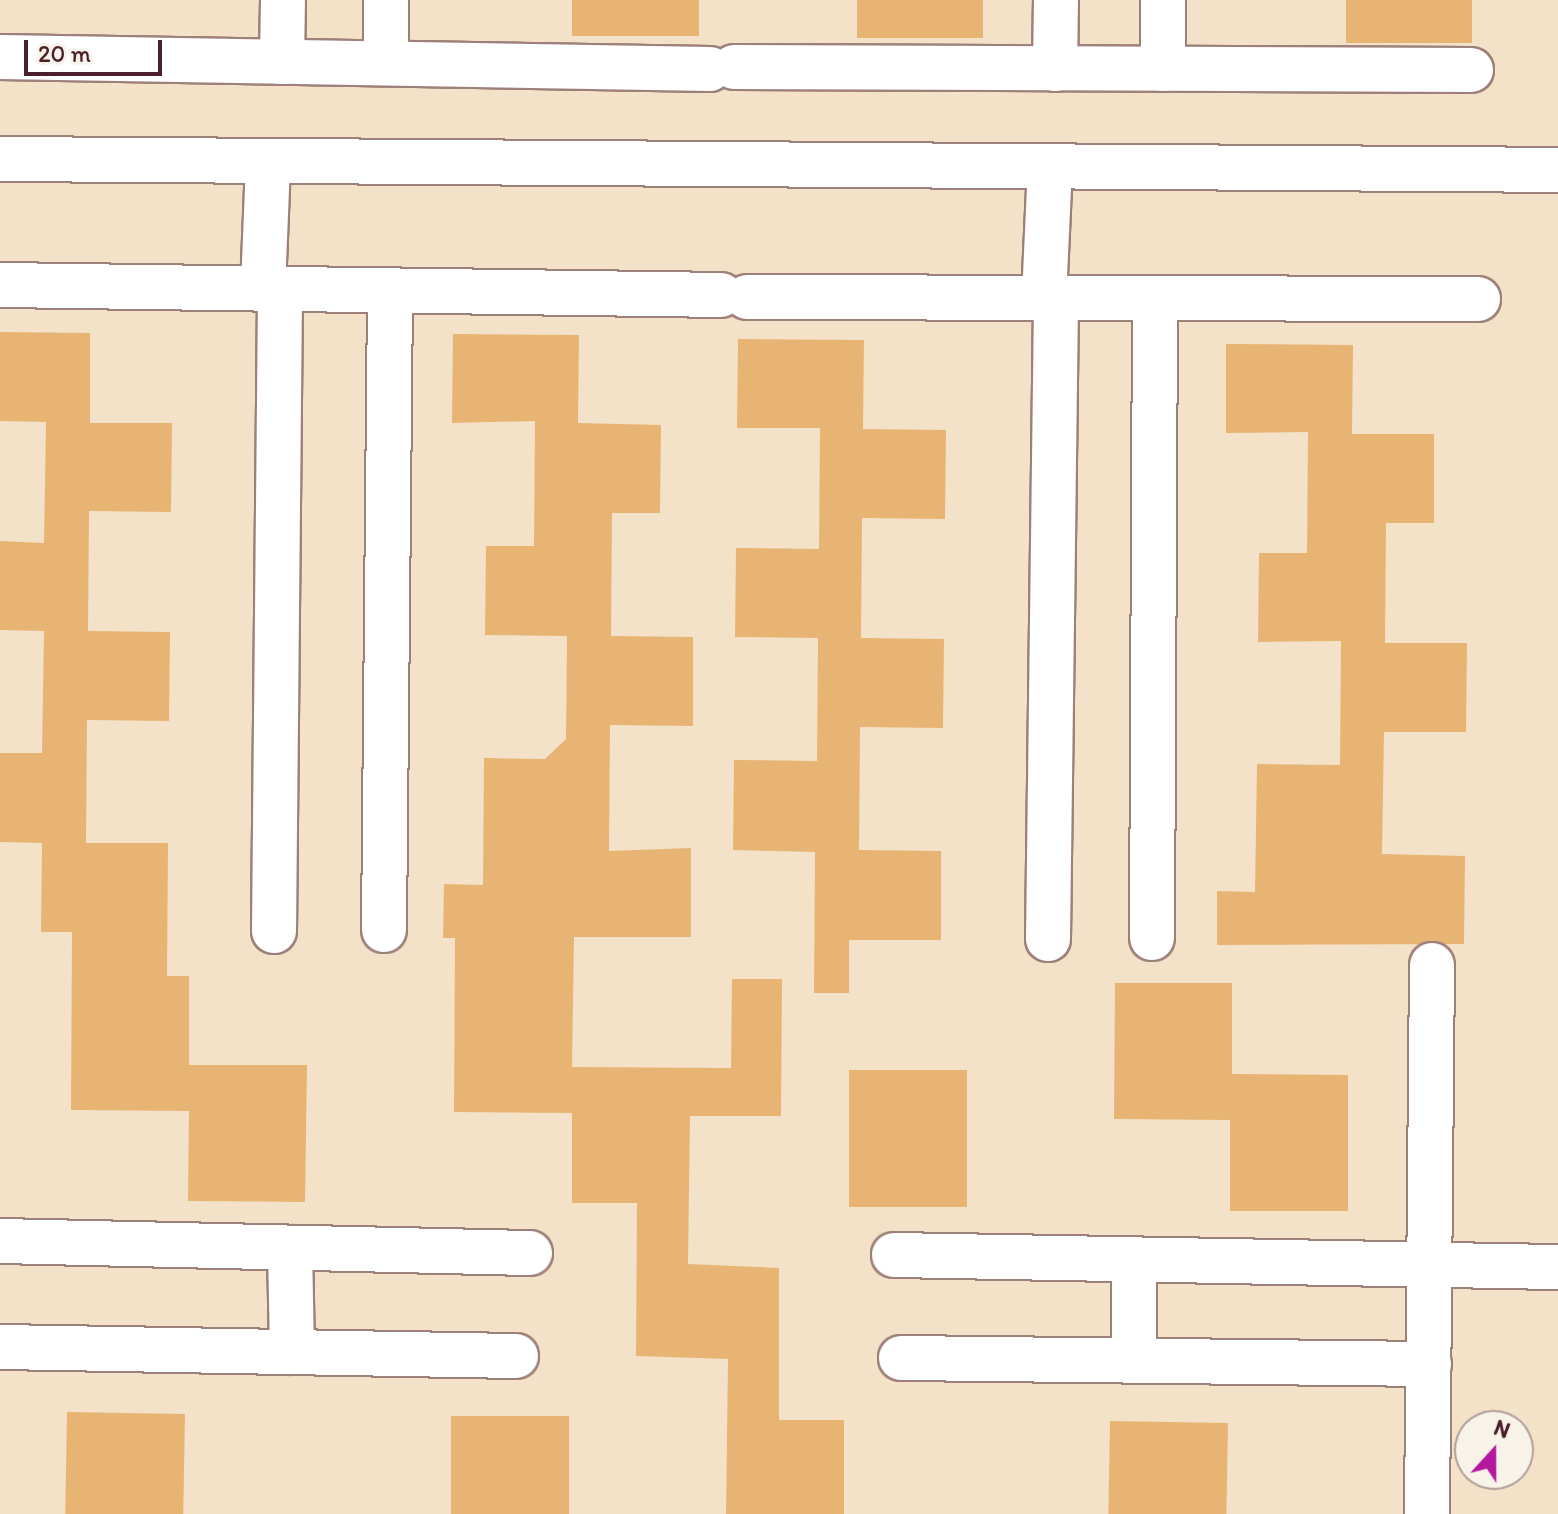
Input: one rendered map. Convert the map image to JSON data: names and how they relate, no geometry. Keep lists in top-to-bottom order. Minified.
{"scale_bar":"20 m","north":"top"}
